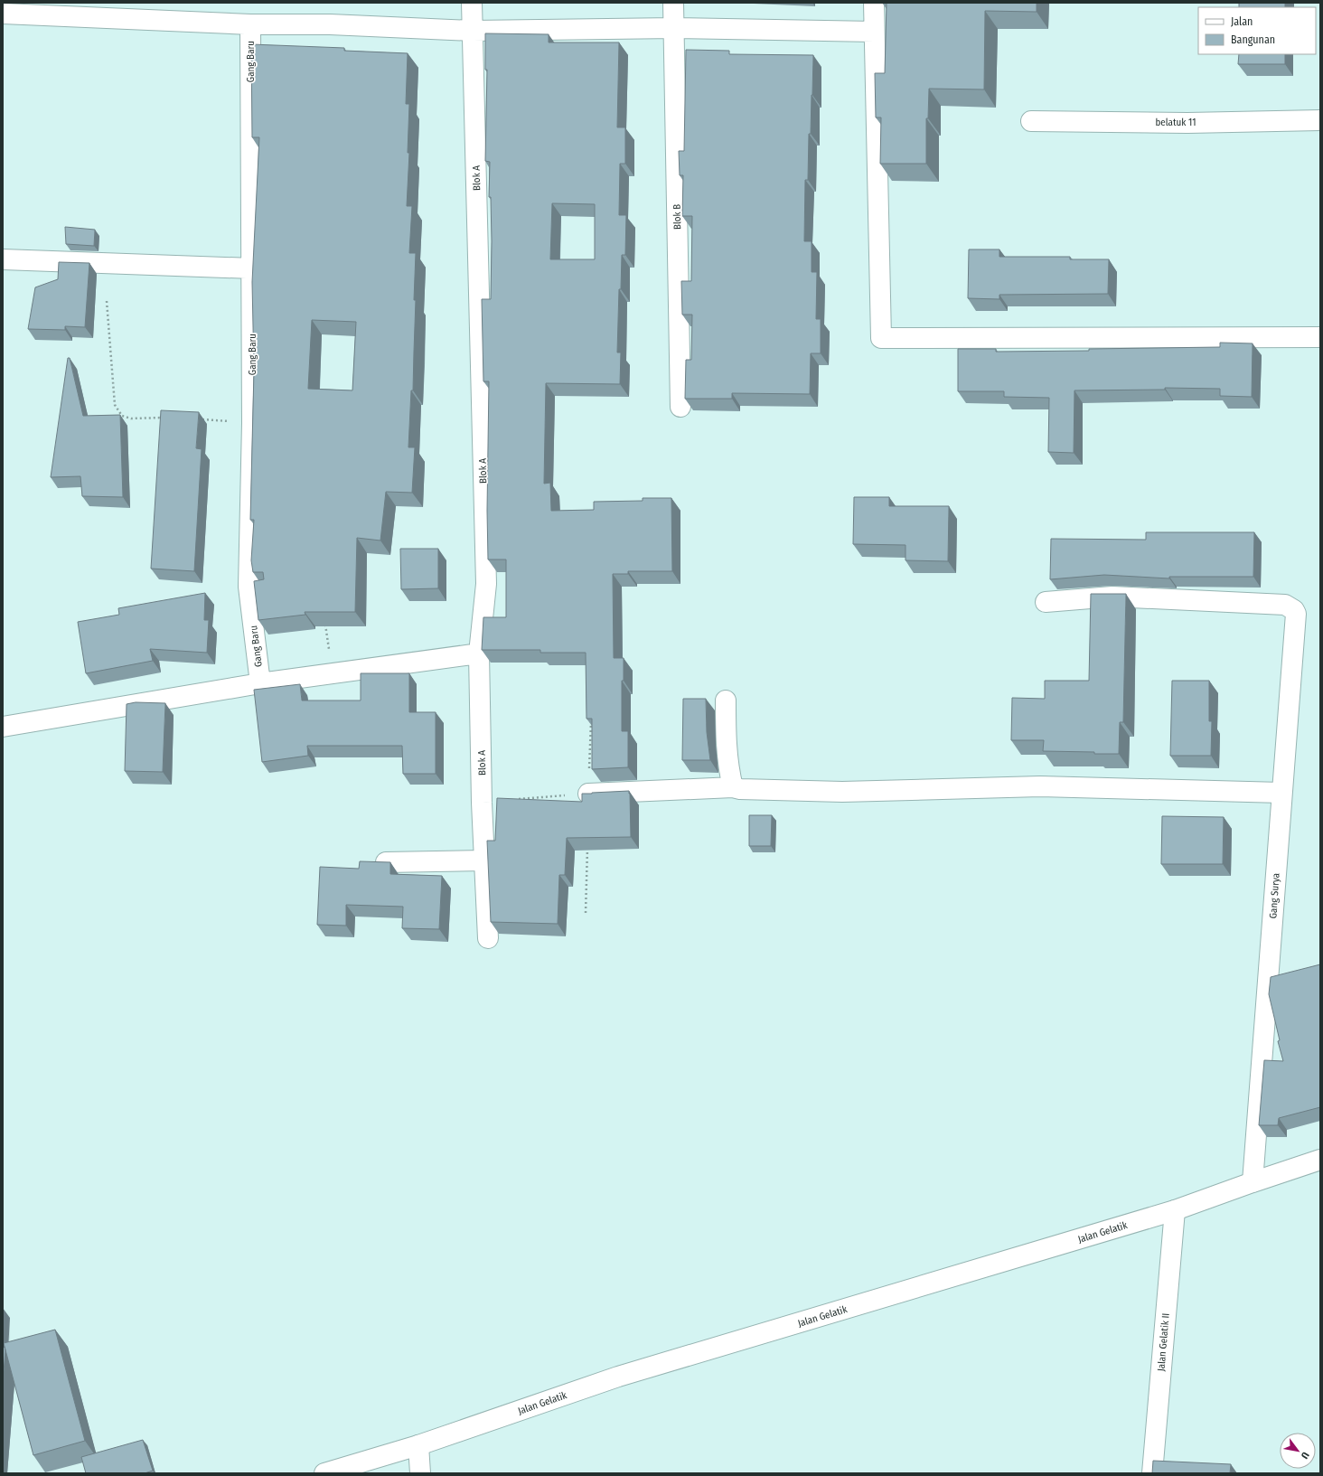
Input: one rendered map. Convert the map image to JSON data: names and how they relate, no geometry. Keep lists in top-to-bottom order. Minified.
{"streets":{"street":["Gang Baru","belatuk 11","Blok A","Blok B","Gang Surya","Jalan Gelatik","Jalan Gelatik II"]},"crossings":[["Gang Surya","Jalan Gelatik"],["Jalan Gelatik","Jalan Gelatik II"]],"legend":["Jalan","Bangunan"],"north":"bottom right"}
